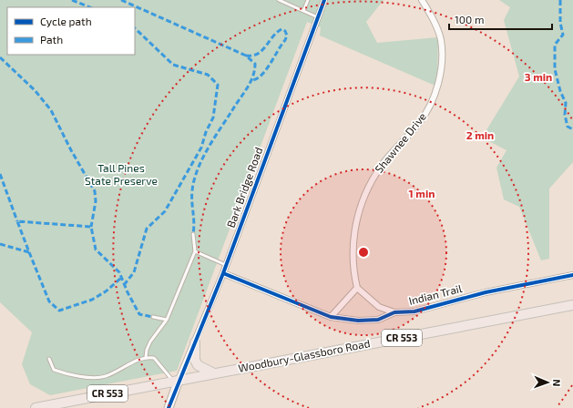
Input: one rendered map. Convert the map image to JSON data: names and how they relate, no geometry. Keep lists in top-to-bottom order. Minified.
{"streets":{"main road":["CR 553","Woodbury-Glassboro Road"],"street":["Shawnee Drive","Bark Bridge Road","Indian Trail"]},"crossings":[["Bark Bridge Road","Indian Trail"],["Bark Bridge Road","Woodbury-Glassboro Road"]],"parks":["Tall Pines State Preserve"],"legend":["Cycle path","Path"],"scale_bar":"100 m","north":"right","rings":["3 min","2 min","1 min"]}
